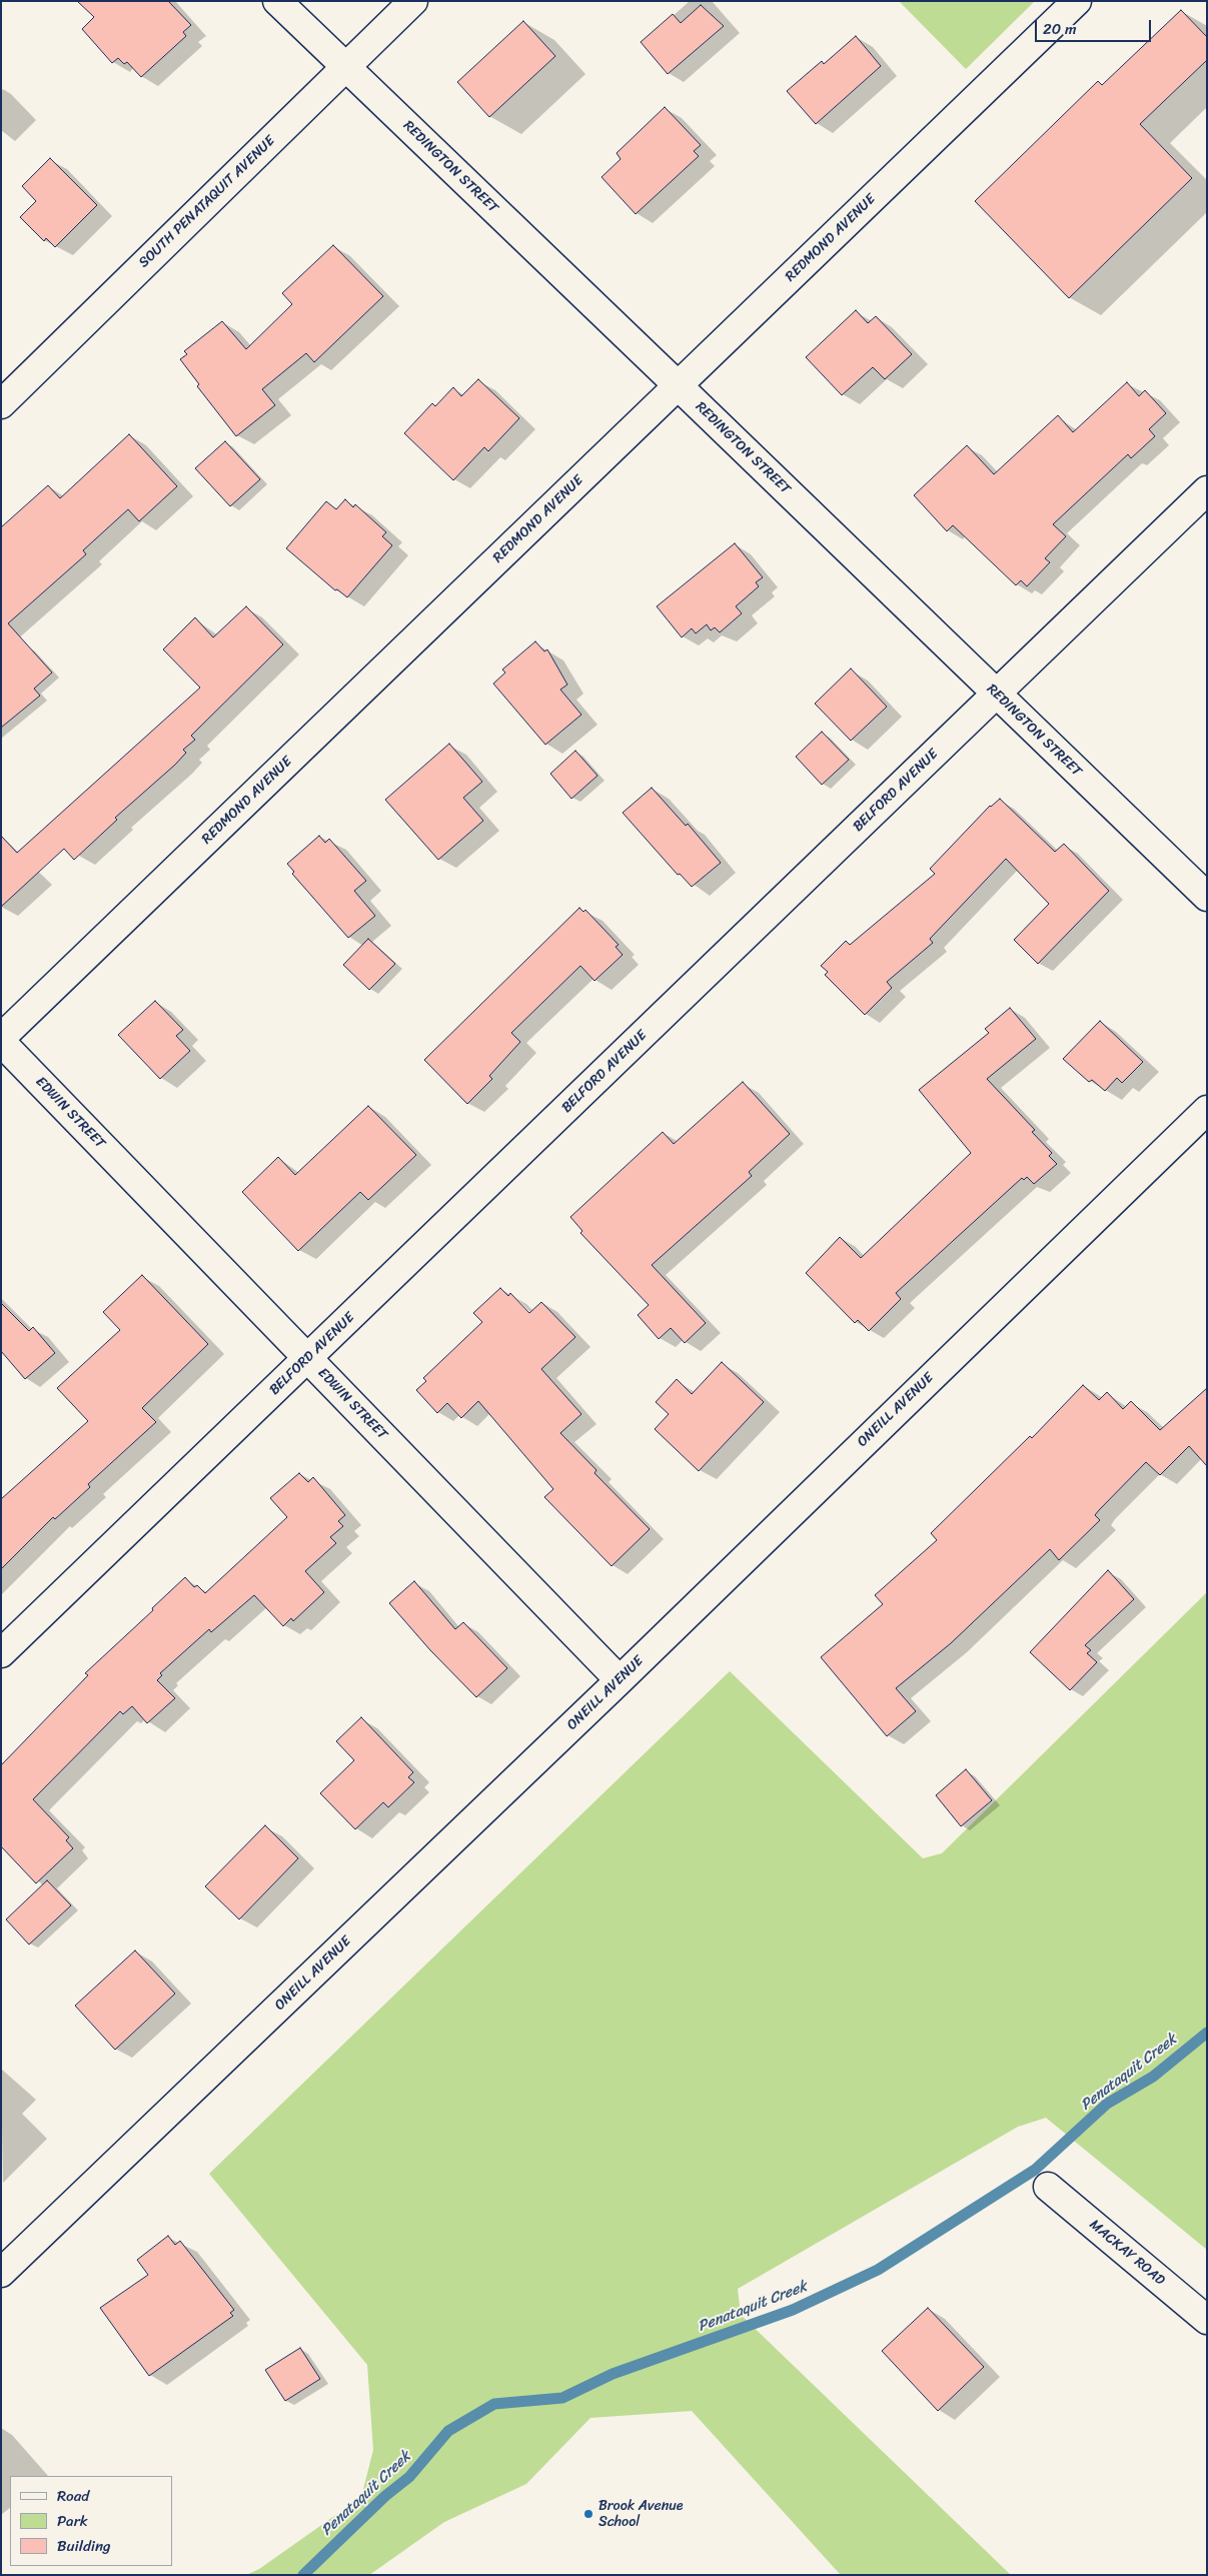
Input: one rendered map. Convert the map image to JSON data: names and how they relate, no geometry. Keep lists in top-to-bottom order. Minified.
{"streets":{"street":["REDINGTON STREET","SOUTH PENATAQUIT AVENUE","REDMOND AVENUE","BELFORD AVENUE","EDWIN STREET","ONEILL AVENUE","MACKAY ROAD"]},"crossings":[["REDINGTON STREET","SOUTH PENATAQUIT AVENUE"],["REDINGTON STREET","REDMOND AVENUE"],["REDINGTON STREET","BELFORD AVENUE"],["REDMOND AVENUE","EDWIN STREET"],["BELFORD AVENUE","EDWIN STREET"],["EDWIN STREET","ONEILL AVENUE"]],"water":["Penataquit Creek"],"places":["Brook Avenue School"],"legend":["Road","Park","Building"],"scale_bar":"20 m"}
